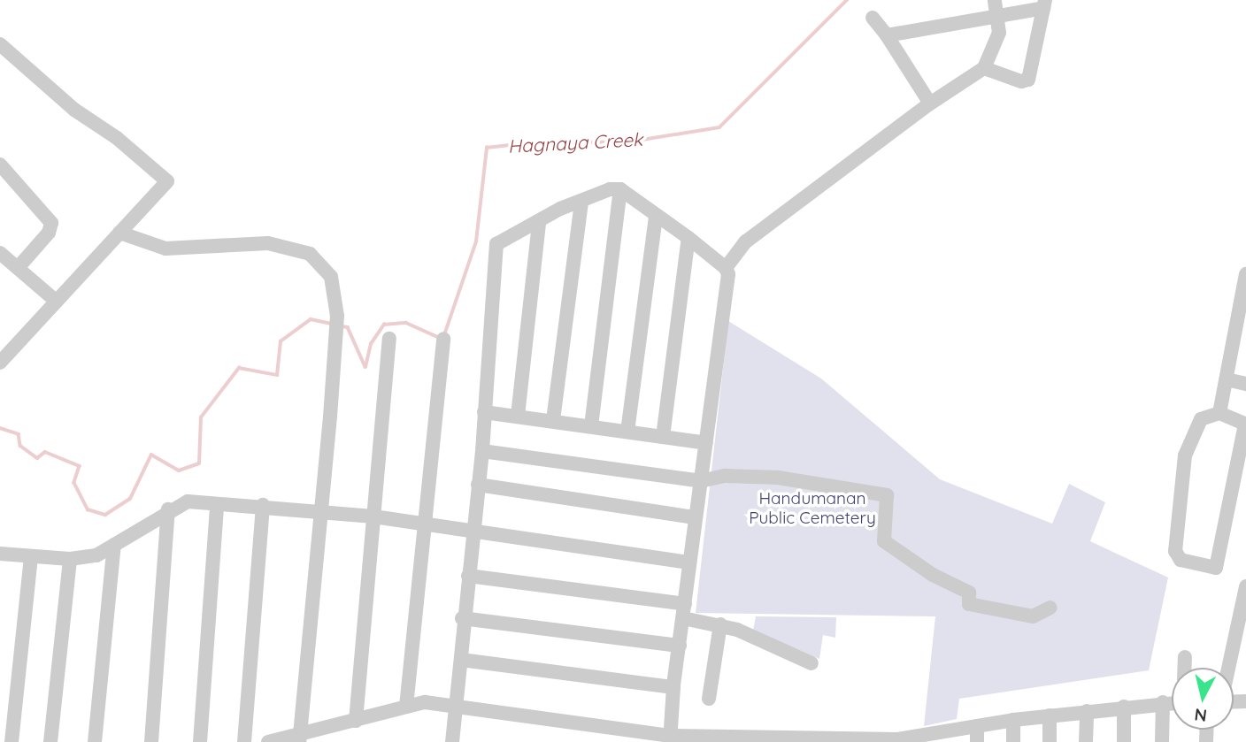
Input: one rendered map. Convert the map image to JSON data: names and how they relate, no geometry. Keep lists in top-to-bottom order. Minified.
{"water":["Hagnaya Creek"],"parks":["Handumanan Public Cemetery"],"north":"bottom"}
